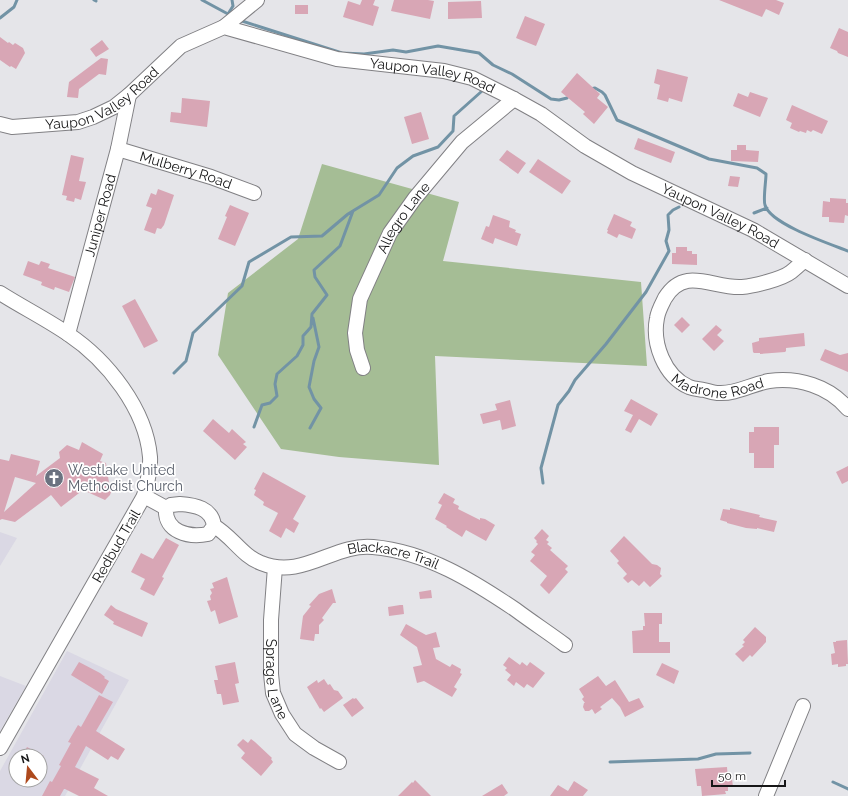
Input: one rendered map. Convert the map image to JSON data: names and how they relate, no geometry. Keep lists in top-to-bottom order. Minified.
{"streets":{"street":["Yaupon Valley Road","Mulberry Road","Juniper Road","Allegro Lane","Madrone Road","Redbud Trail","Blackacre Trail","Sprage Lane"]},"crossings":[["Yaupon Valley Road","Juniper Road"],["Yaupon Valley Road","Allegro Lane"],["Yaupon Valley Road","Madrone Road"],["Mulberry Road","Juniper Road"],["Juniper Road","Redbud Trail"],["Blackacre Trail","Sprage Lane"]],"places":{"church":["Westlake United Methodist Church"]},"scale_bar":"50 m","north":"top"}
